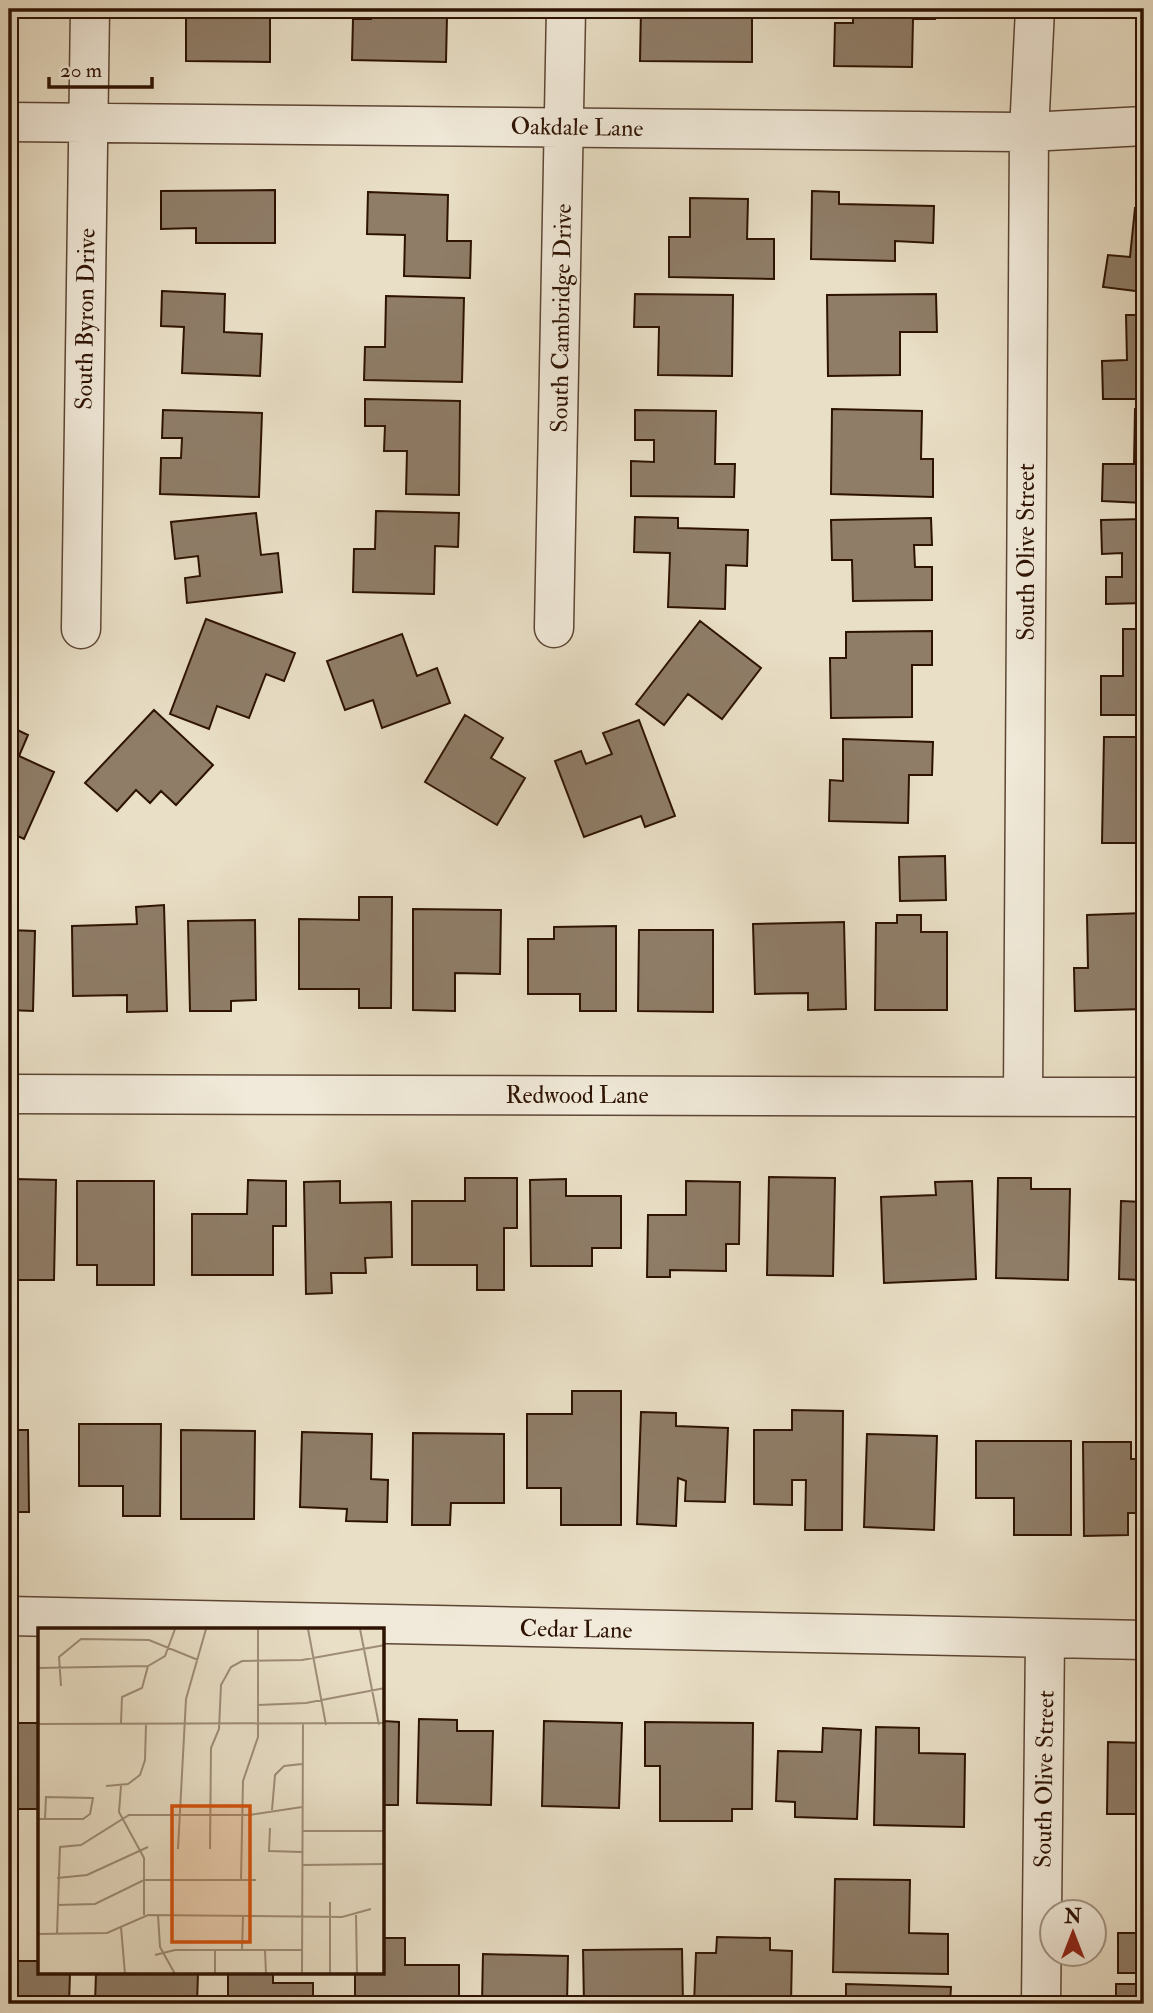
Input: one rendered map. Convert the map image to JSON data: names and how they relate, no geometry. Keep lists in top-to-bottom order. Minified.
{"streets":{"street":["Oakdale Lane","South Cambridge Drive","South Byron Drive","South Olive Street","Redwood Lane","Cedar Lane"]},"crossings":[["Oakdale Lane","South Cambridge Drive"],["Oakdale Lane","South Byron Drive"],["Oakdale Lane","South Olive Street"],["South Olive Street","Redwood Lane"],["South Olive Street","Cedar Lane"]],"scale_bar":"20 m","north":"top"}
